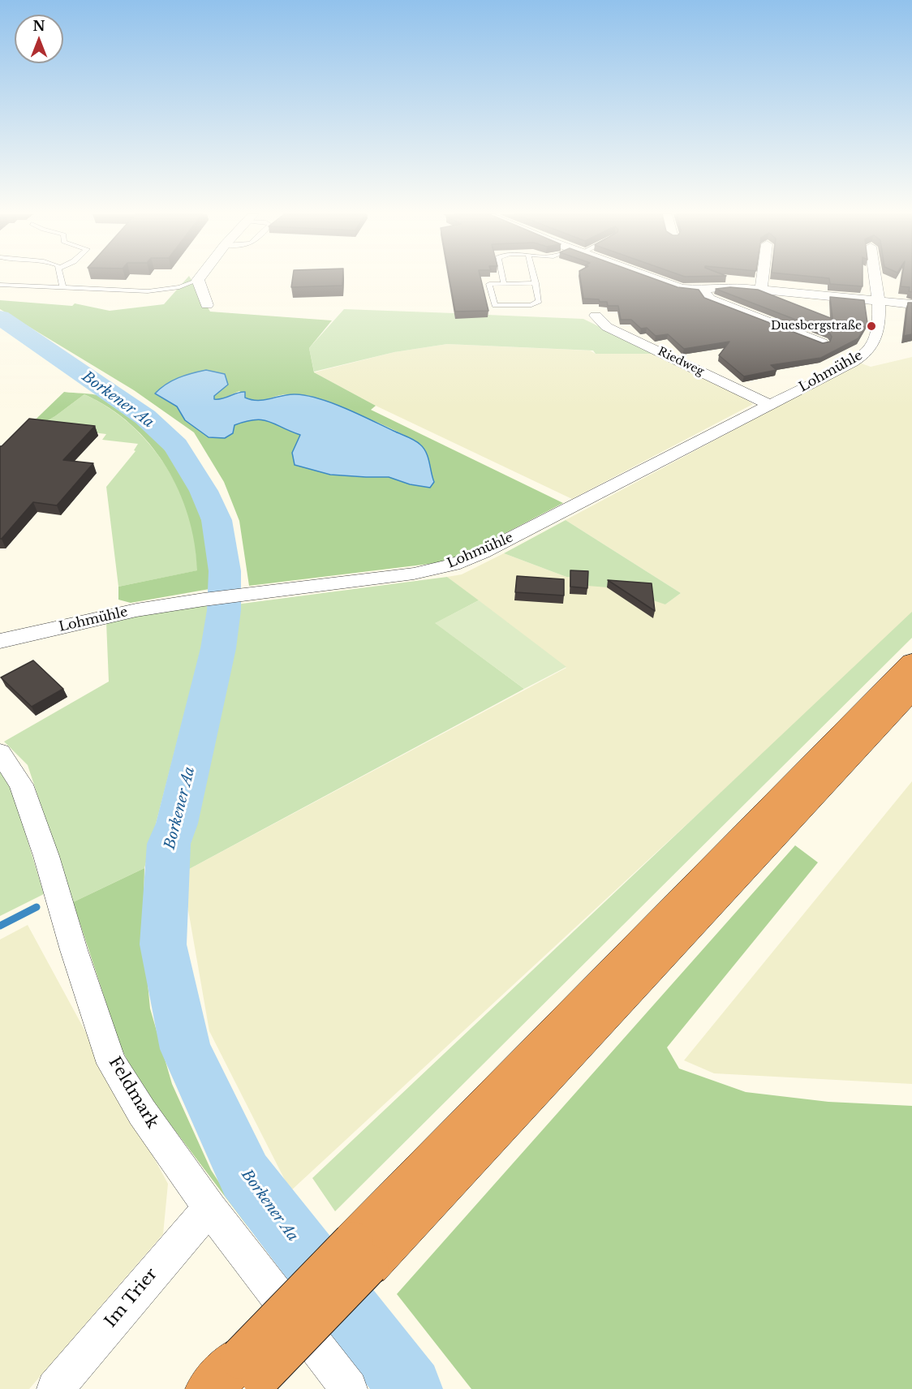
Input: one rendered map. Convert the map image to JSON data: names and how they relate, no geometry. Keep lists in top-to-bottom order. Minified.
{"streets":{"street":["Riedweg","Lohmühle","Feldmark","Im Trier"]},"crossings":[["Riedweg","Lohmühle"],["Feldmark","Im Trier"]],"water":["Borkener Aa"],"places":["Duesbergstraße"],"north":"top"}
